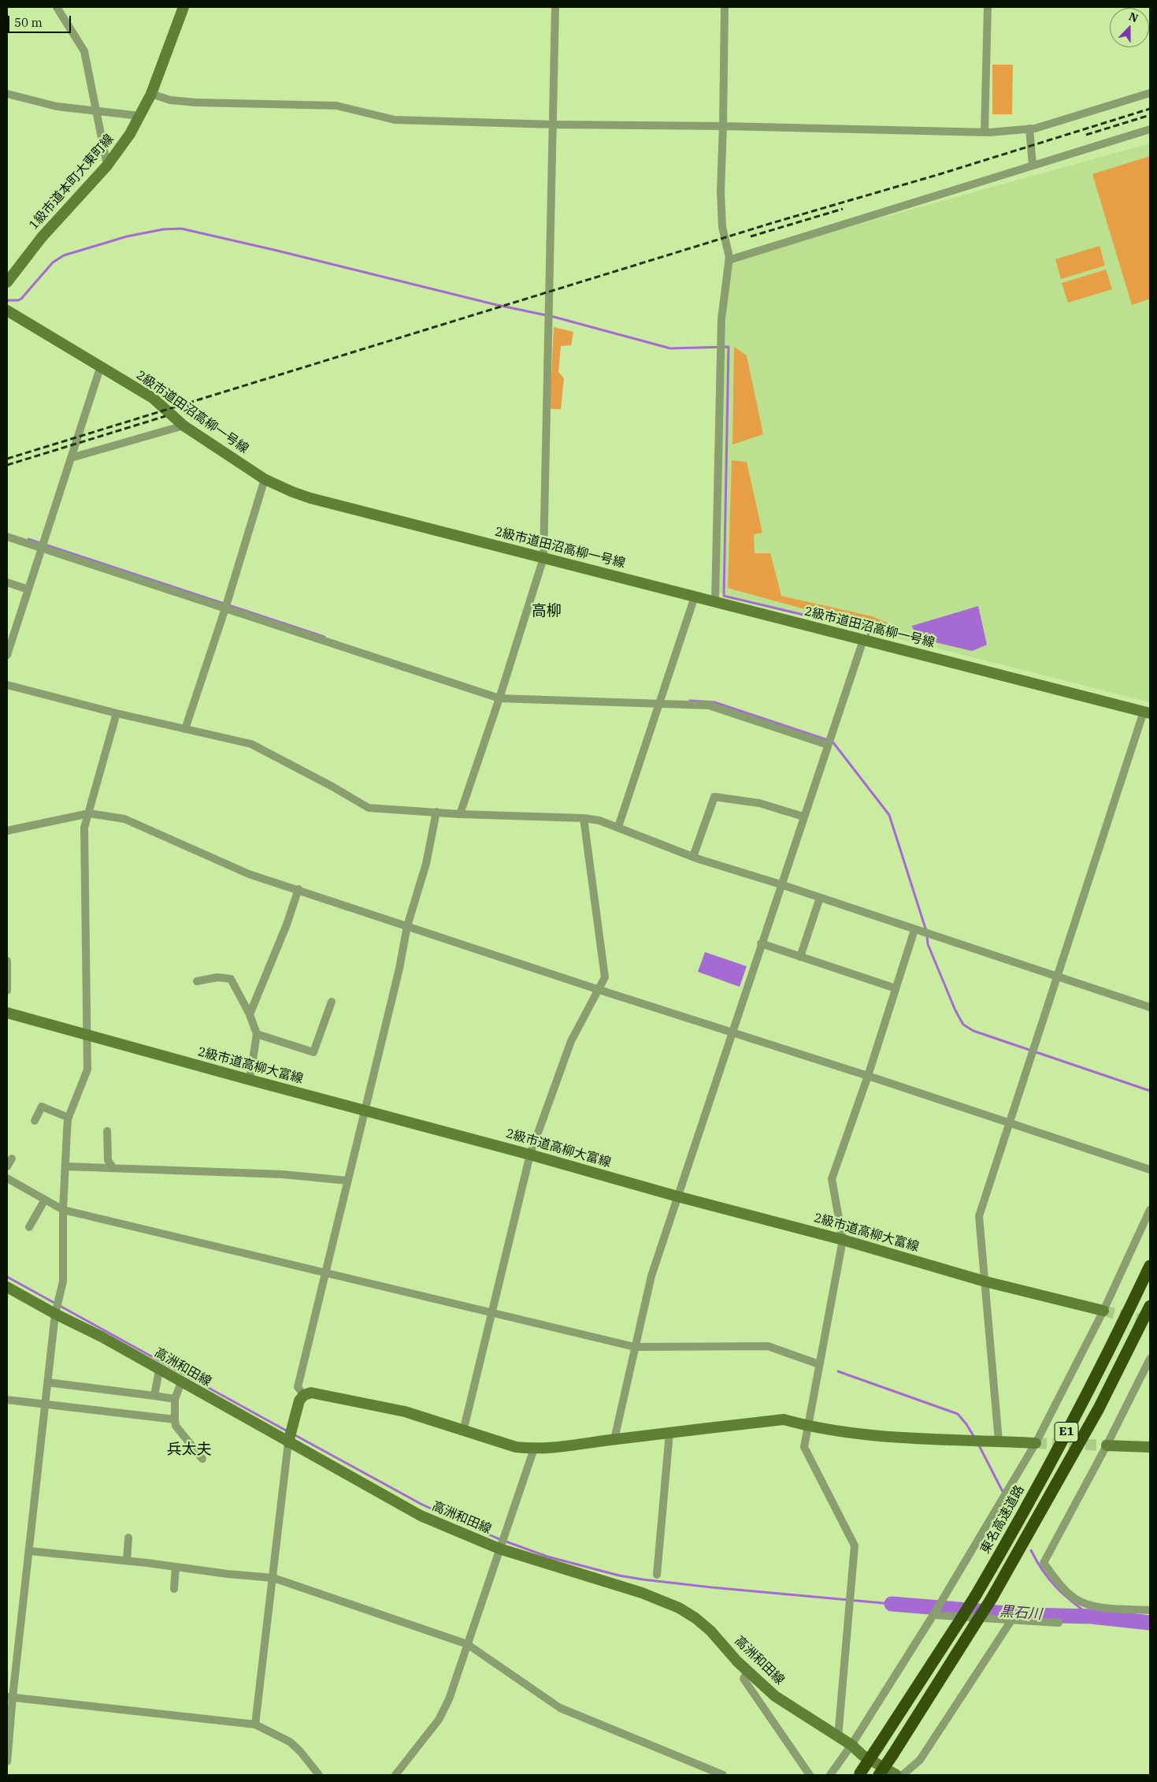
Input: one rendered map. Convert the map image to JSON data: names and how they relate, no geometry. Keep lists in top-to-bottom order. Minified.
{"streets":{"highway":["E1","東名高速道路"],"street":["1級市道本町大東町線","2級市道田沼高柳一号線","2級市道高柳大富線","高洲和田線"]},"districts":["高柳","兵太夫"],"water":["黒石川"],"scale_bar":"50 m","north":"top"}
